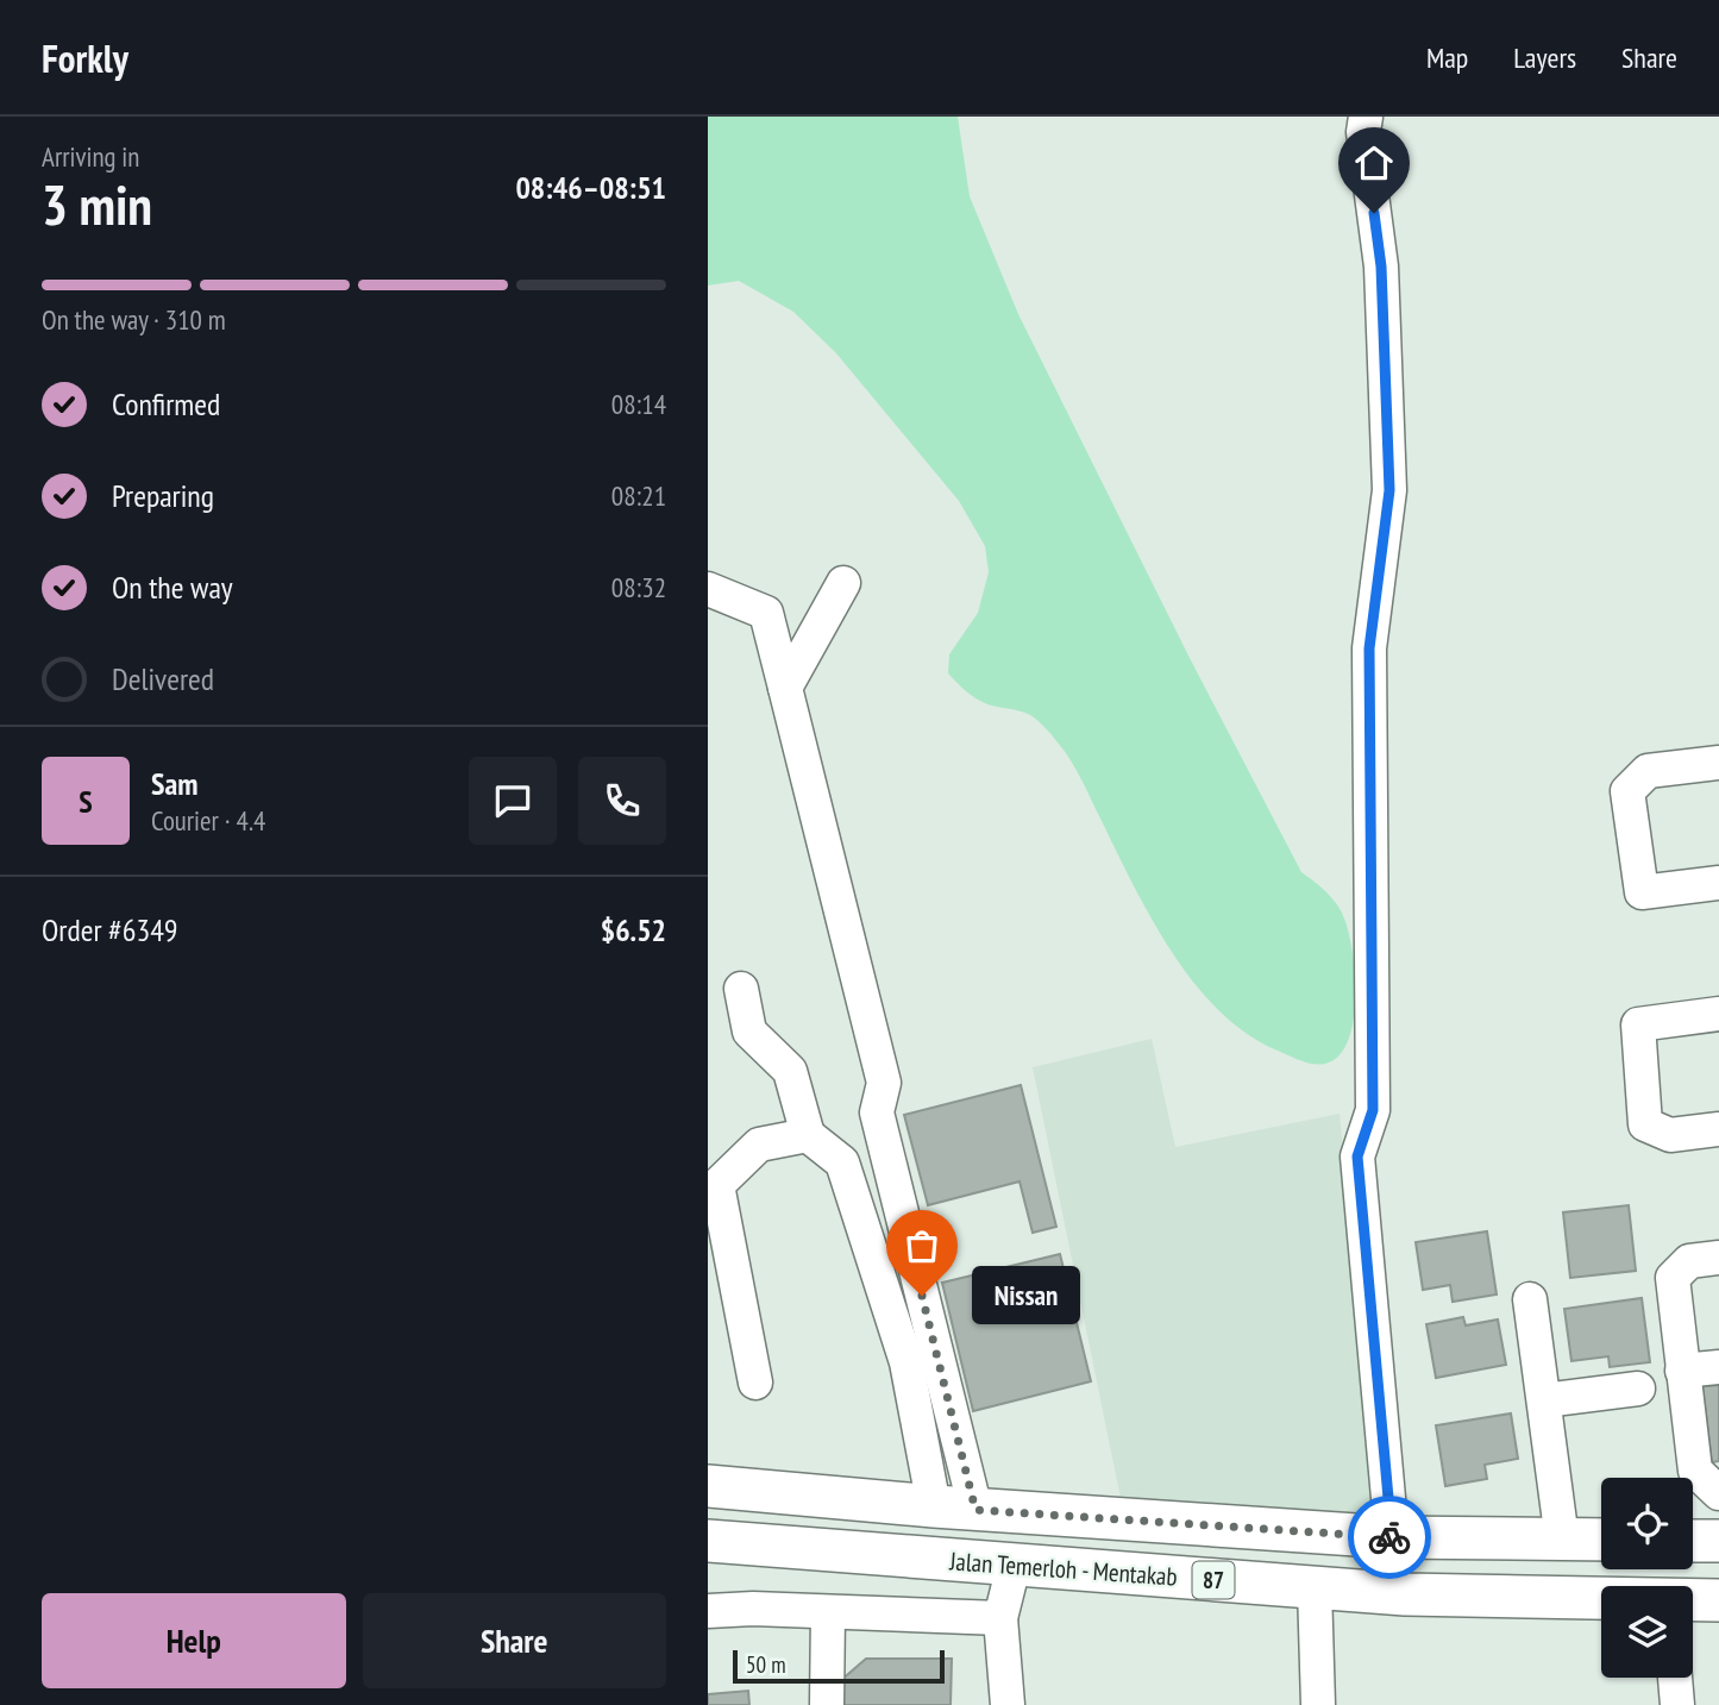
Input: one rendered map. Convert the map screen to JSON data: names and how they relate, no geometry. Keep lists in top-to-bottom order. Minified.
{"streets":{"main road":["Jalan Temerloh - Mentakab","87"]},"places":["Nissan"],"scale_bar":"50 m","page":{"header":"Forkly","nav":["Map","Layers","Share"],"heading":["3 min","Arriving in","08:46–08:51"],"panel":["Sam","Courier · 4.4","Order #6349","$6.52"],"bar":"On the way · 310 m","list":[["Confirmed","08:14"],["Preparing","08:21"],["On the way","08:32"],"Delivered"],"round":"S","bubble":"Nissan","buttons":["Help","Share"],"scale":"50 m"}}
